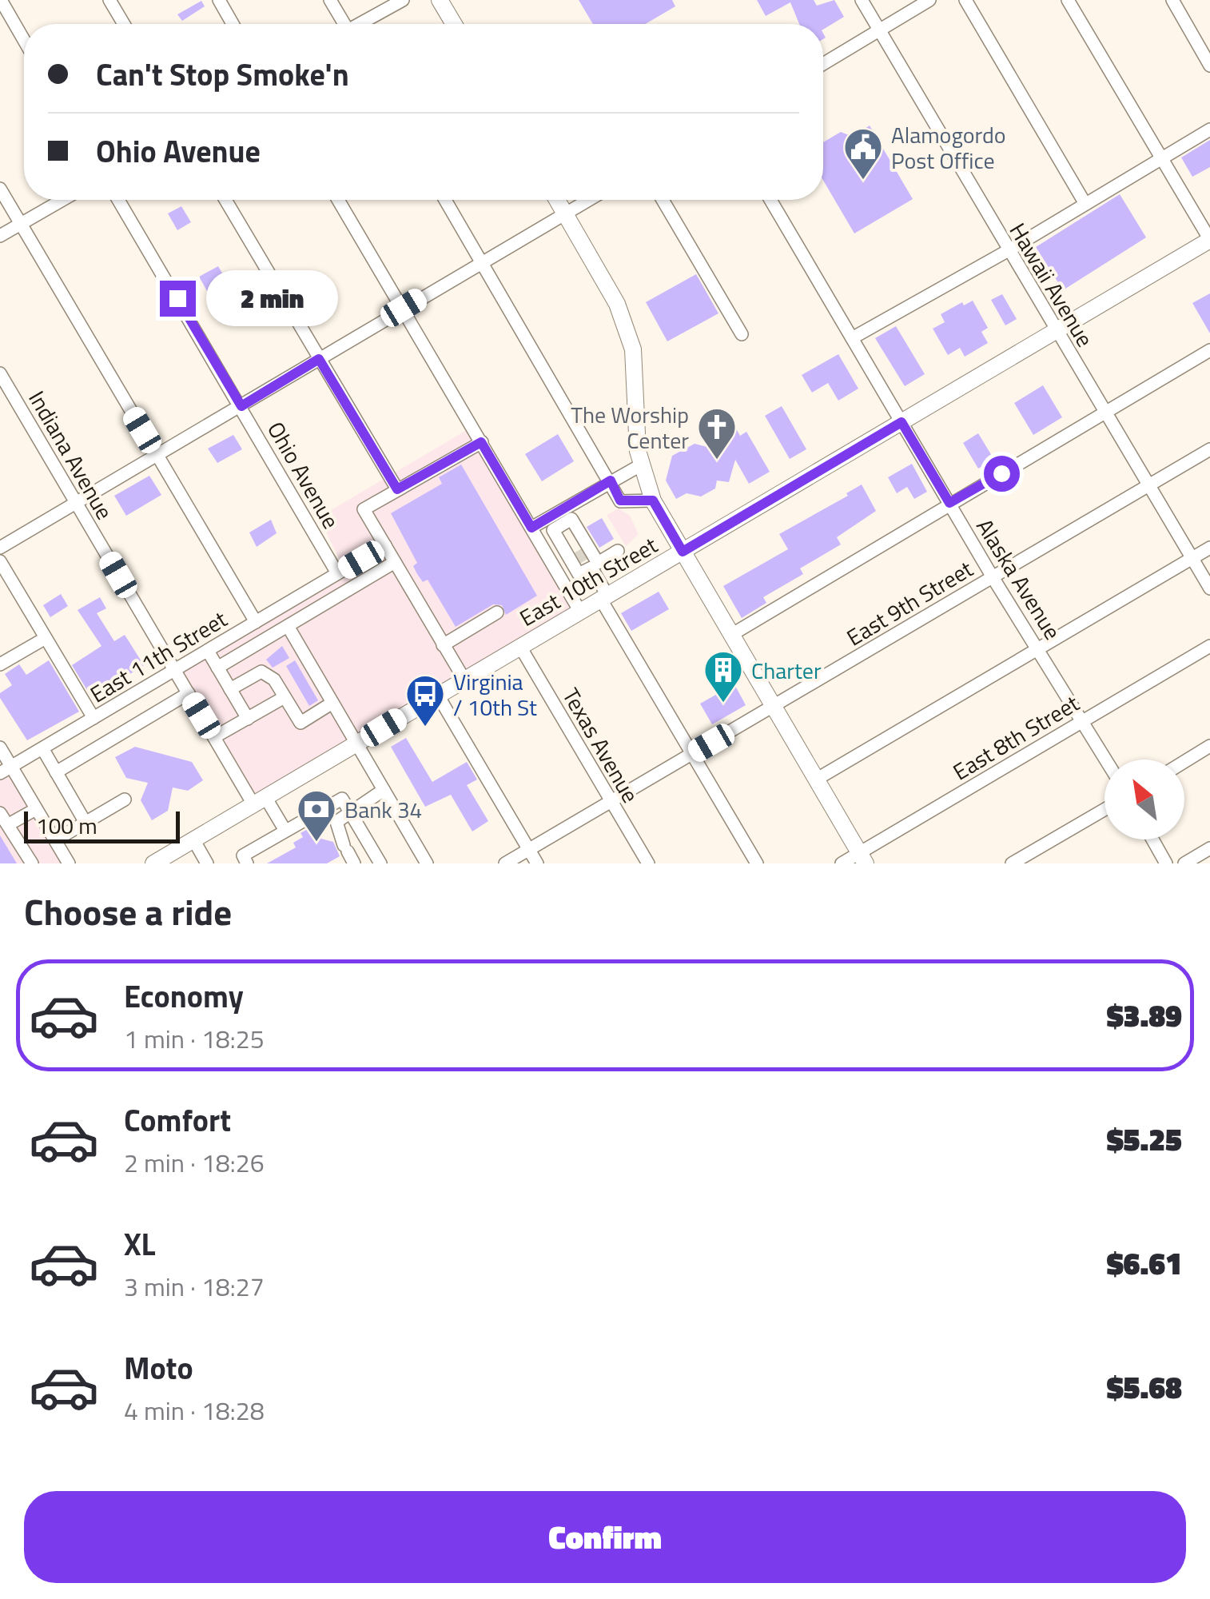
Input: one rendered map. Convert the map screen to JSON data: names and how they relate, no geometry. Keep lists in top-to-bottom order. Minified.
{"streets":{"main road":["East 10th Street"],"street":["Hawaii Avenue","Indiana Avenue","Ohio Avenue","Alaska Avenue","East 9th Street","East 11th Street","East 8th Street","Texas Avenue"]},"crossings":[["Hawaii Avenue","East 10th Street"],["Hawaii Avenue","East 9th Street"],["Indiana Avenue","East 10th Street"],["Indiana Avenue","East 11th Street"],["Ohio Avenue","East 11th Street"],["Alaska Avenue","East 10th Street"],["Alaska Avenue","East 9th Street"],["Alaska Avenue","East 8th Street"],["East 10th Street","Texas Avenue"],["East 9th Street","Texas Avenue"]],"places":{"public building":["Alamogordo Post Office"],"church":["The Worship Center"],"building":["Charter"],"bus stop":["Virginia / 10th St"],"bank":["Bank 34"]},"scale_bar":"100 m","north":"top left","page":{"banner":["Can't Stop Smoke'n","Ohio Avenue"],"bubble":"2 min","scale":"100 m","heading":"Choose a ride","list":[{"name":"Economy","note":"1 min · 18:25","value":"$3.89"},{"name":"Comfort","note":"2 min · 18:26","value":"$5.25"},{"name":"XL","note":"3 min · 18:27","value":"$6.61"},{"name":"Moto","note":"4 min · 18:28","value":"$5.68"}],"buttons":"Confirm"}}
